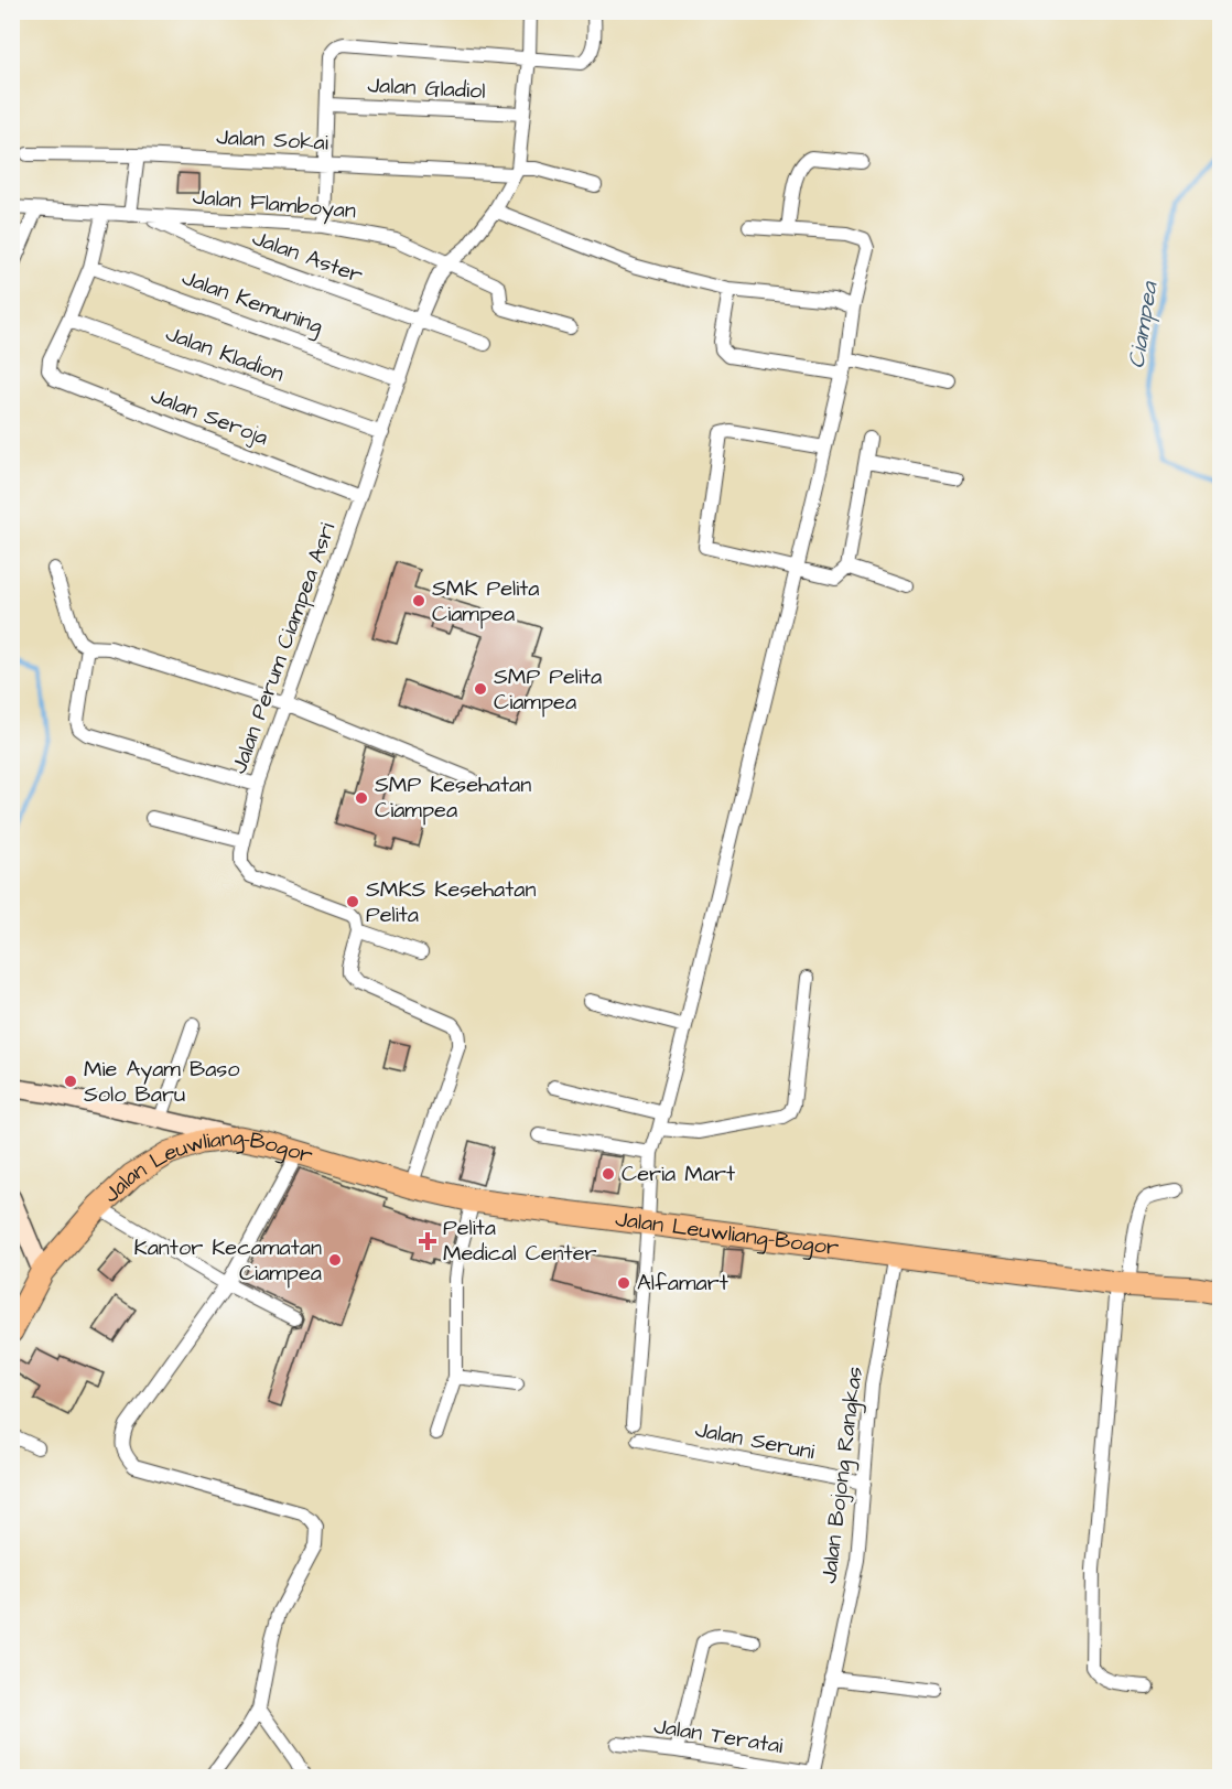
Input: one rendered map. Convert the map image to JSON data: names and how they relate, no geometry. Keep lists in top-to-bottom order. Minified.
{"streets":{"highway":["Jalan Leuwliang-Bogor"],"street":["Jalan Gladiol","Jalan Sokai","Jalan Flamboyan","Jalan Aster","Jalan Kemuning","Jalan Kladion","Jalan Seroja","Jalan Perum Ciampea Asri","Jalan Seruni","Jalan Bojong Rangkas","Jalan Teratai"]},"crossings":[["Jalan Gladiol","Jalan Perum Ciampea Asri"],["Jalan Sokai","Jalan Perum Ciampea Asri"],["Jalan Flamboyan","Jalan Aster"],["Jalan Flamboyan","Jalan Perum Ciampea Asri"],["Jalan Aster","Jalan Perum Ciampea Asri"],["Jalan Kemuning","Jalan Perum Ciampea Asri"],["Jalan Kladion","Jalan Seroja"],["Jalan Kladion","Jalan Perum Ciampea Asri"],["Jalan Seroja","Jalan Perum Ciampea Asri"],["Jalan Leuwliang-Bogor","Jalan Bojong Rangkas"],["Jalan Seruni","Jalan Bojong Rangkas"],["Jalan Bojong Rangkas","Jalan Teratai"]],"water":["Ciampea"],"places":{"other":["SMK Pelita Ciampea","SMP Pelita Ciampea","SMP Kesehatan Ciampea","SMKS Kesehatan Pelita","Mie Ayam Baso Solo Baru","Ceria Mart","Kantor Kecamatan Ciampea","Alfamart"],"health":["Pelita Medical Center"]}}
